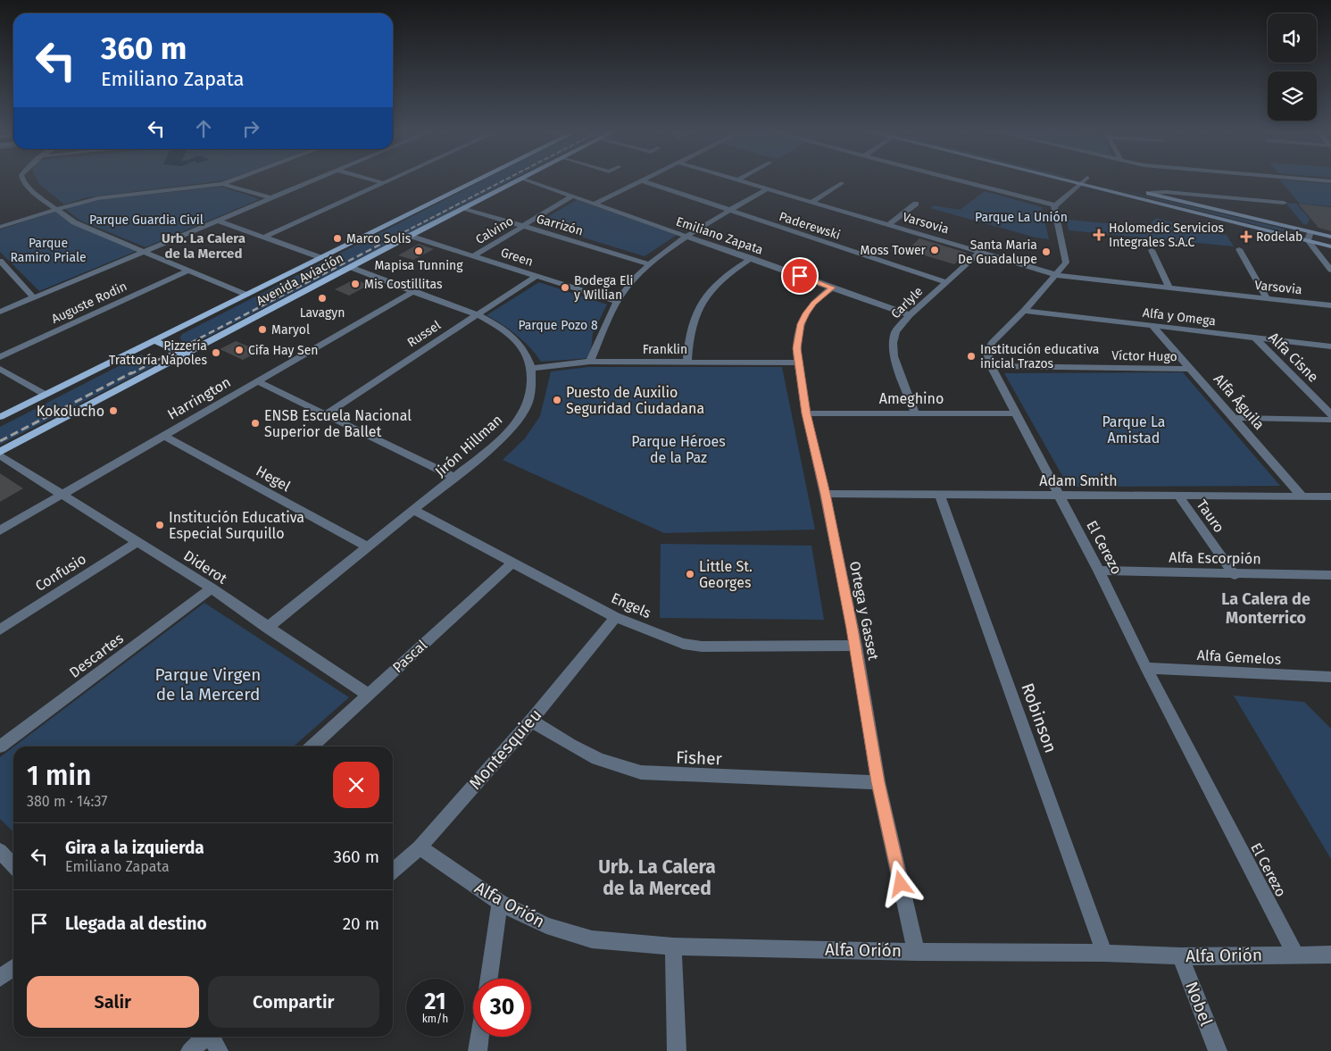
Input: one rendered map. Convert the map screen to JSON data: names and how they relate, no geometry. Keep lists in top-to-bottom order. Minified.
{"streets":{"main road":["Avenida Aviación"],"street":["Varsovia","Garrizón","Paderewski","Calvino","Emiliano Zapata","Green","Auguste Rodin","Carlyle","Alfa y Omega","Russel","Franklin","Víctor Hugo","Alfa Cisne","Harrington","Ameghino","Alfa Águila","Jirón Hillman","Hegel","Adam Smith","Tauro","El Cerezo","Alfa Escorpión","Diderot","Confusio","Engels","Ortega y Gasset","Descartes","Pascal","Alfa Gemelos","Robinson","Montesquieu","Fisher","Alfa Orión","Nobel"]},"crossings":[["Varsovia","Carlyle"],["Varsovia","El Cerezo"],["Garrizón","Calvino"],["Garrizón","Avenida Aviación"],["Paderewski","Carlyle"],["Calvino","Emiliano Zapata"],["Calvino","Green"],["Emiliano Zapata","Carlyle"],["Emiliano Zapata","Ortega y Gasset"],["Green","Avenida Aviación"],["Green","Russel"],["Carlyle","Ameghino"],["Alfa y Omega","Alfa Cisne"],["Alfa y Omega","Alfa Águila"],["Alfa y Omega","El Cerezo"],["Franklin","Jirón Hillman"],["Franklin","Ortega y Gasset"],["Víctor Hugo","Alfa Águila"],["Víctor Hugo","El Cerezo"],["Harrington","Hegel"],["Harrington","Diderot"],["Ameghino","El Cerezo"],["Ameghino","Ortega y Gasset"],["Alfa Águila","Adam Smith"],["Jirón Hillman","Hegel"],["Jirón Hillman","Diderot"],["Jirón Hillman","Engels"],["Adam Smith","Tauro"],["Adam Smith","El Cerezo"],["Adam Smith","Ortega y Gasset"],["Adam Smith","Robinson"],["Tauro","Alfa Escorpión"],["El Cerezo","Alfa Escorpión"],["El Cerezo","Alfa Gemelos"],["El Cerezo","Alfa Orión"],["Diderot","Confusio"],["Diderot","Descartes"],["Diderot","Pascal"],["Engels","Ortega y Gasset"],["Engels","Pascal"],["Engels","Montesquieu"],["Ortega y Gasset","Fisher"],["Ortega y Gasset","Alfa Orión"],["Robinson","Alfa Orión"],["Montesquieu","Fisher"],["Montesquieu","Alfa Orión"],["Alfa Orión","Nobel"]],"districts":["Urb. La Calera de la Merced","La Calera de Monterrico","Urb. La Calera de la Merced"],"parks":["Parque La Unión","Parque Guardia Civil","Parque Ramiro Priale","Parque Pozo 8","Parque La Amistad","Parque Héroes de la Paz","Parque Virgen de la Mercerd"],"places":{"health":["Holomedic Servicios Integrales S.A.C","Rodelab"],"other":["Marco Solis","Moss Tower","Mapisa Tunning","Santa Maria De Guadalupe","Mis Costillitas","Bodega Eli y Willian","Lavagyn","Maryol","Cifa Hay Sen","Pizzería Trattoría Nápoles","Institución educativa inicial Trazos","Puesto de Auxilio Seguridad Ciudadana","Kokolucho","ENSB Escuela Nacional Superior de Ballet","Institución Educativa Especial Surquillo","Little St. Georges"]},"page":{"turn":["360 m","Emiliano Zapata"],"heading":["1 min","380 m · 14:37"],"list":[{"name":"Gira a la izquierda","note":"Emiliano Zapata","value":"360 m"},{"name":"Llegada al destino","value":"20 m"}],"buttons":["Salir","Compartir"],"speed":"21 km/h","limit":"30"}}
